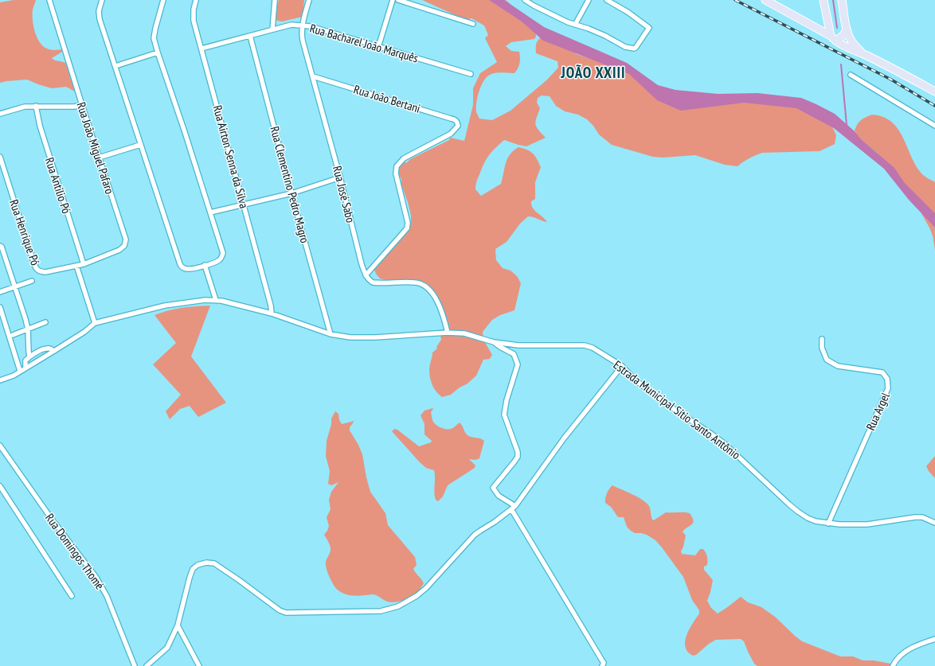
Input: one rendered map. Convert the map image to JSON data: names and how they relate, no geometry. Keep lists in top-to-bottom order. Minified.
{"streets":{"street":["Rua Bacharel João Marquês","Rua João Bertani","Rua João Miguel Pafaro","Rua Airton Senna da Silva","Rua Clementino Pedro Magro","Rua Antilio Pó","Rua José Sabo","Rua Henrique Pó","Estrada Municipal Sítio Santo Antônio","Rua Argel","Rua Domingos Thomé"]},"crossings":[["Rua Bacharel João Marquês","Rua Airton Senna da Silva"],["Rua Bacharel João Marquês","Rua Clementino Pedro Magro"],["Rua Bacharel João Marquês","Rua José Sabo"],["Rua João Bertani","Rua José Sabo"],["Rua João Miguel Pafaro","Rua Antilio Pó"],["Rua João Miguel Pafaro","Rua Henrique Pó"],["Estrada Municipal Sítio Santo Antônio","Rua Argel"]],"districts":["JOÃO XXIII"]}
